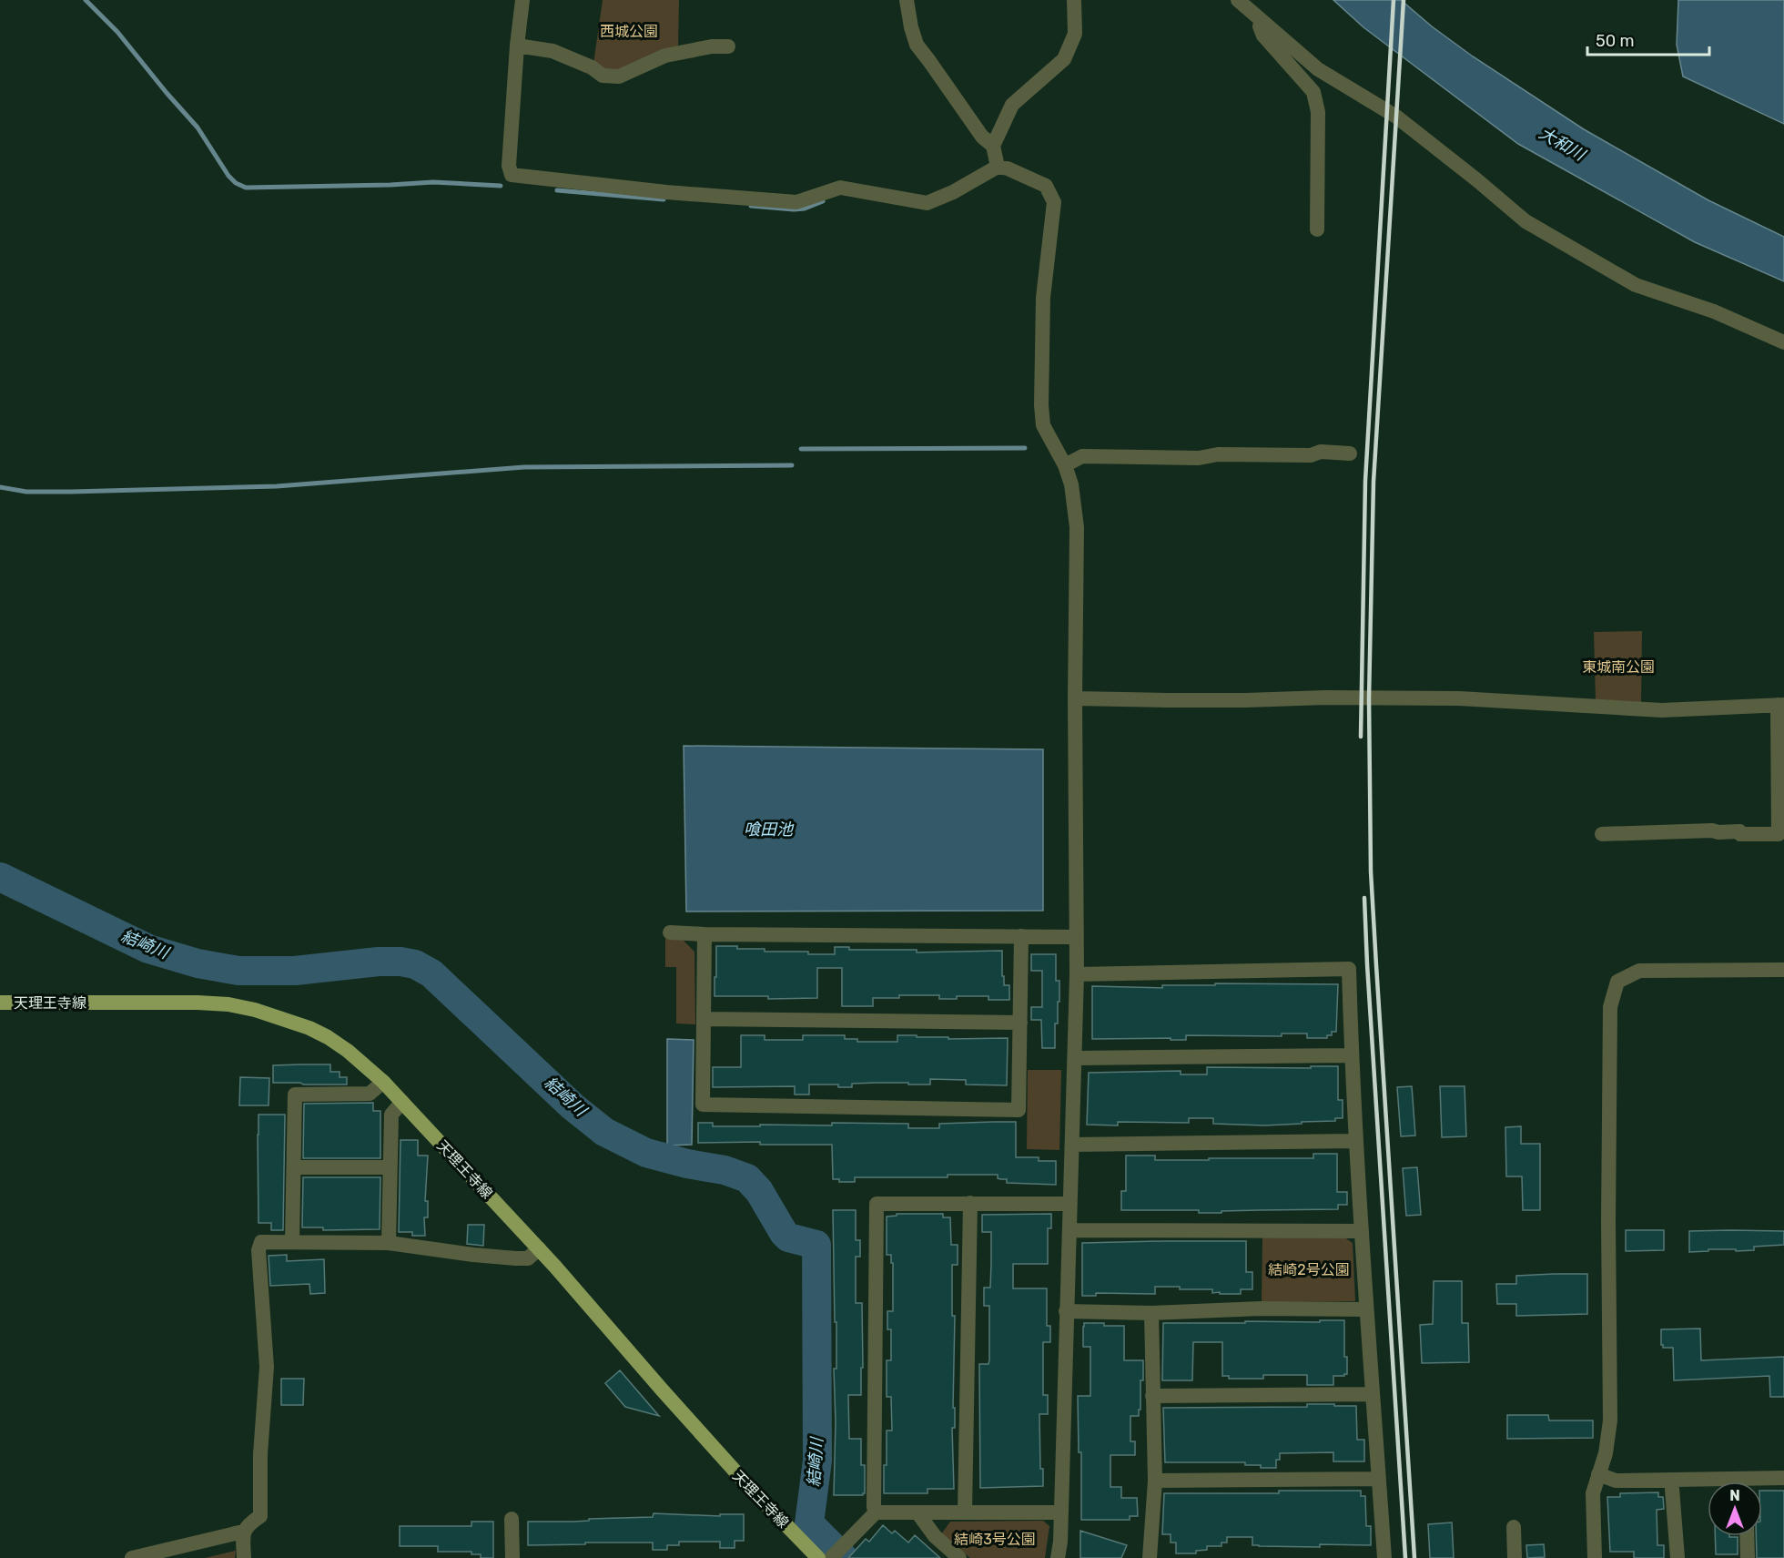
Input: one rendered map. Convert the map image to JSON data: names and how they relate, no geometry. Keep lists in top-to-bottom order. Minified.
{"streets":{"main road":["天理王寺線"]},"water":["大和川","喰田池","結崎川"],"parks":["西城公園","東城南公園","結崎2号公園","結崎3号公園"],"scale_bar":"50 m","north":"top"}
